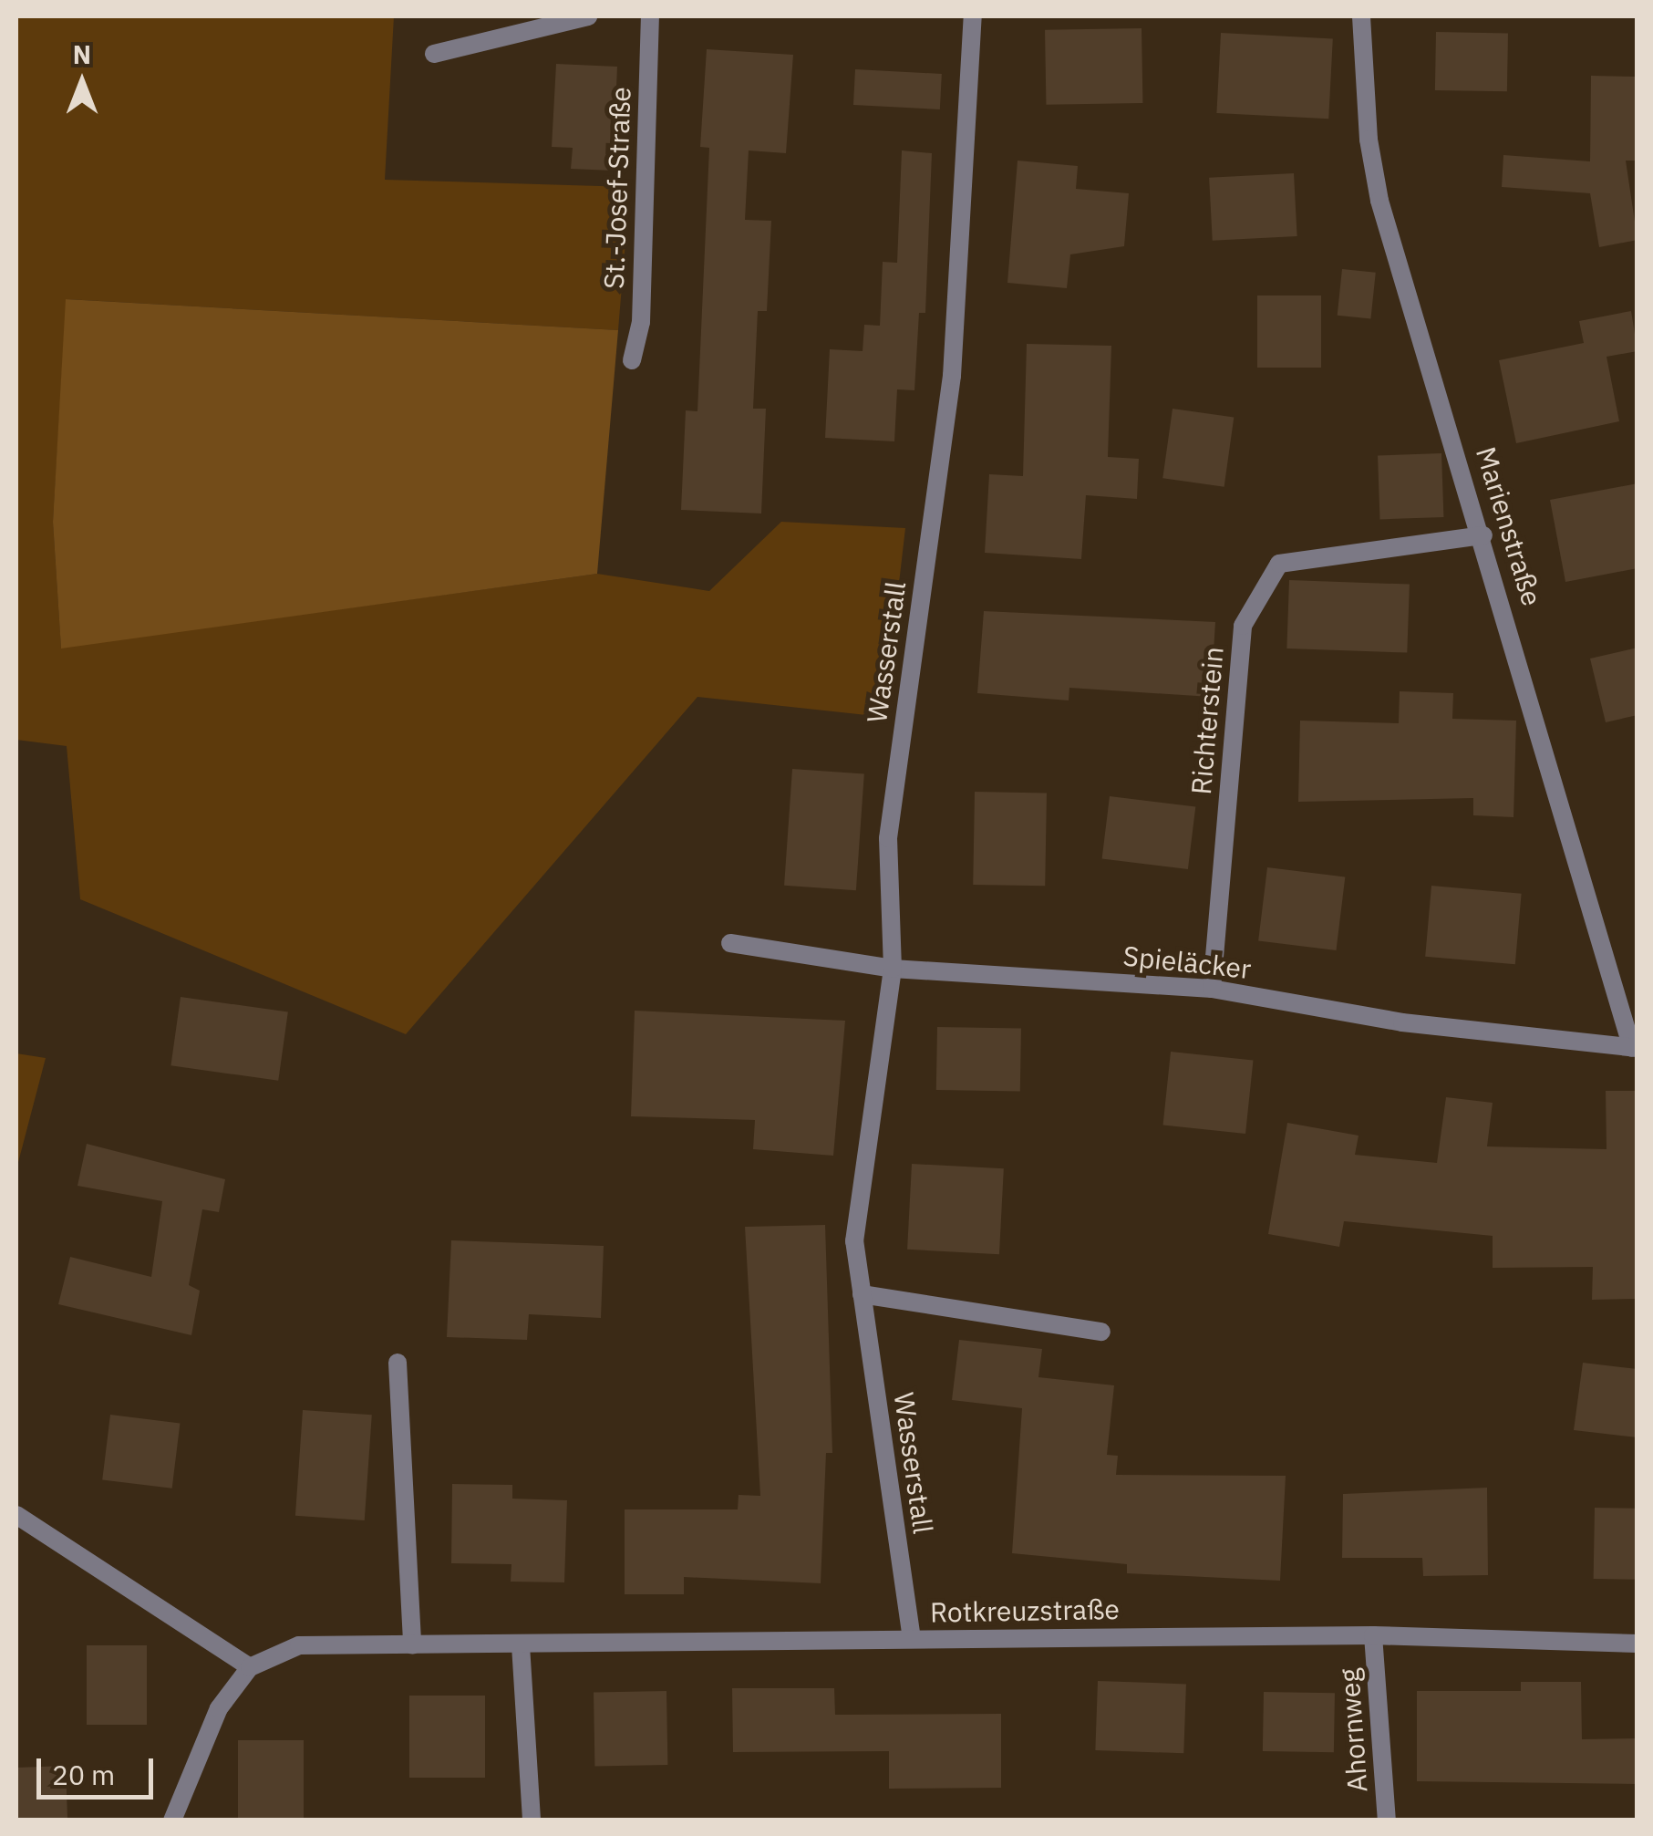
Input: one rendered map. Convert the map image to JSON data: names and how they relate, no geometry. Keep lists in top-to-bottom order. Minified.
{"streets":{"street":["St.-Josef-Straße","Marienstraße","Wasserstall","Richterstein","Spieläcker","Rotkreuzstraße","Ahornweg"]},"crossings":[["Marienstraße","Richterstein"],["Marienstraße","Spieläcker"],["Wasserstall","Spieläcker"],["Wasserstall","Rotkreuzstraße"],["Richterstein","Spieläcker"],["Rotkreuzstraße","Ahornweg"]],"scale_bar":"20 m","north":"top"}
